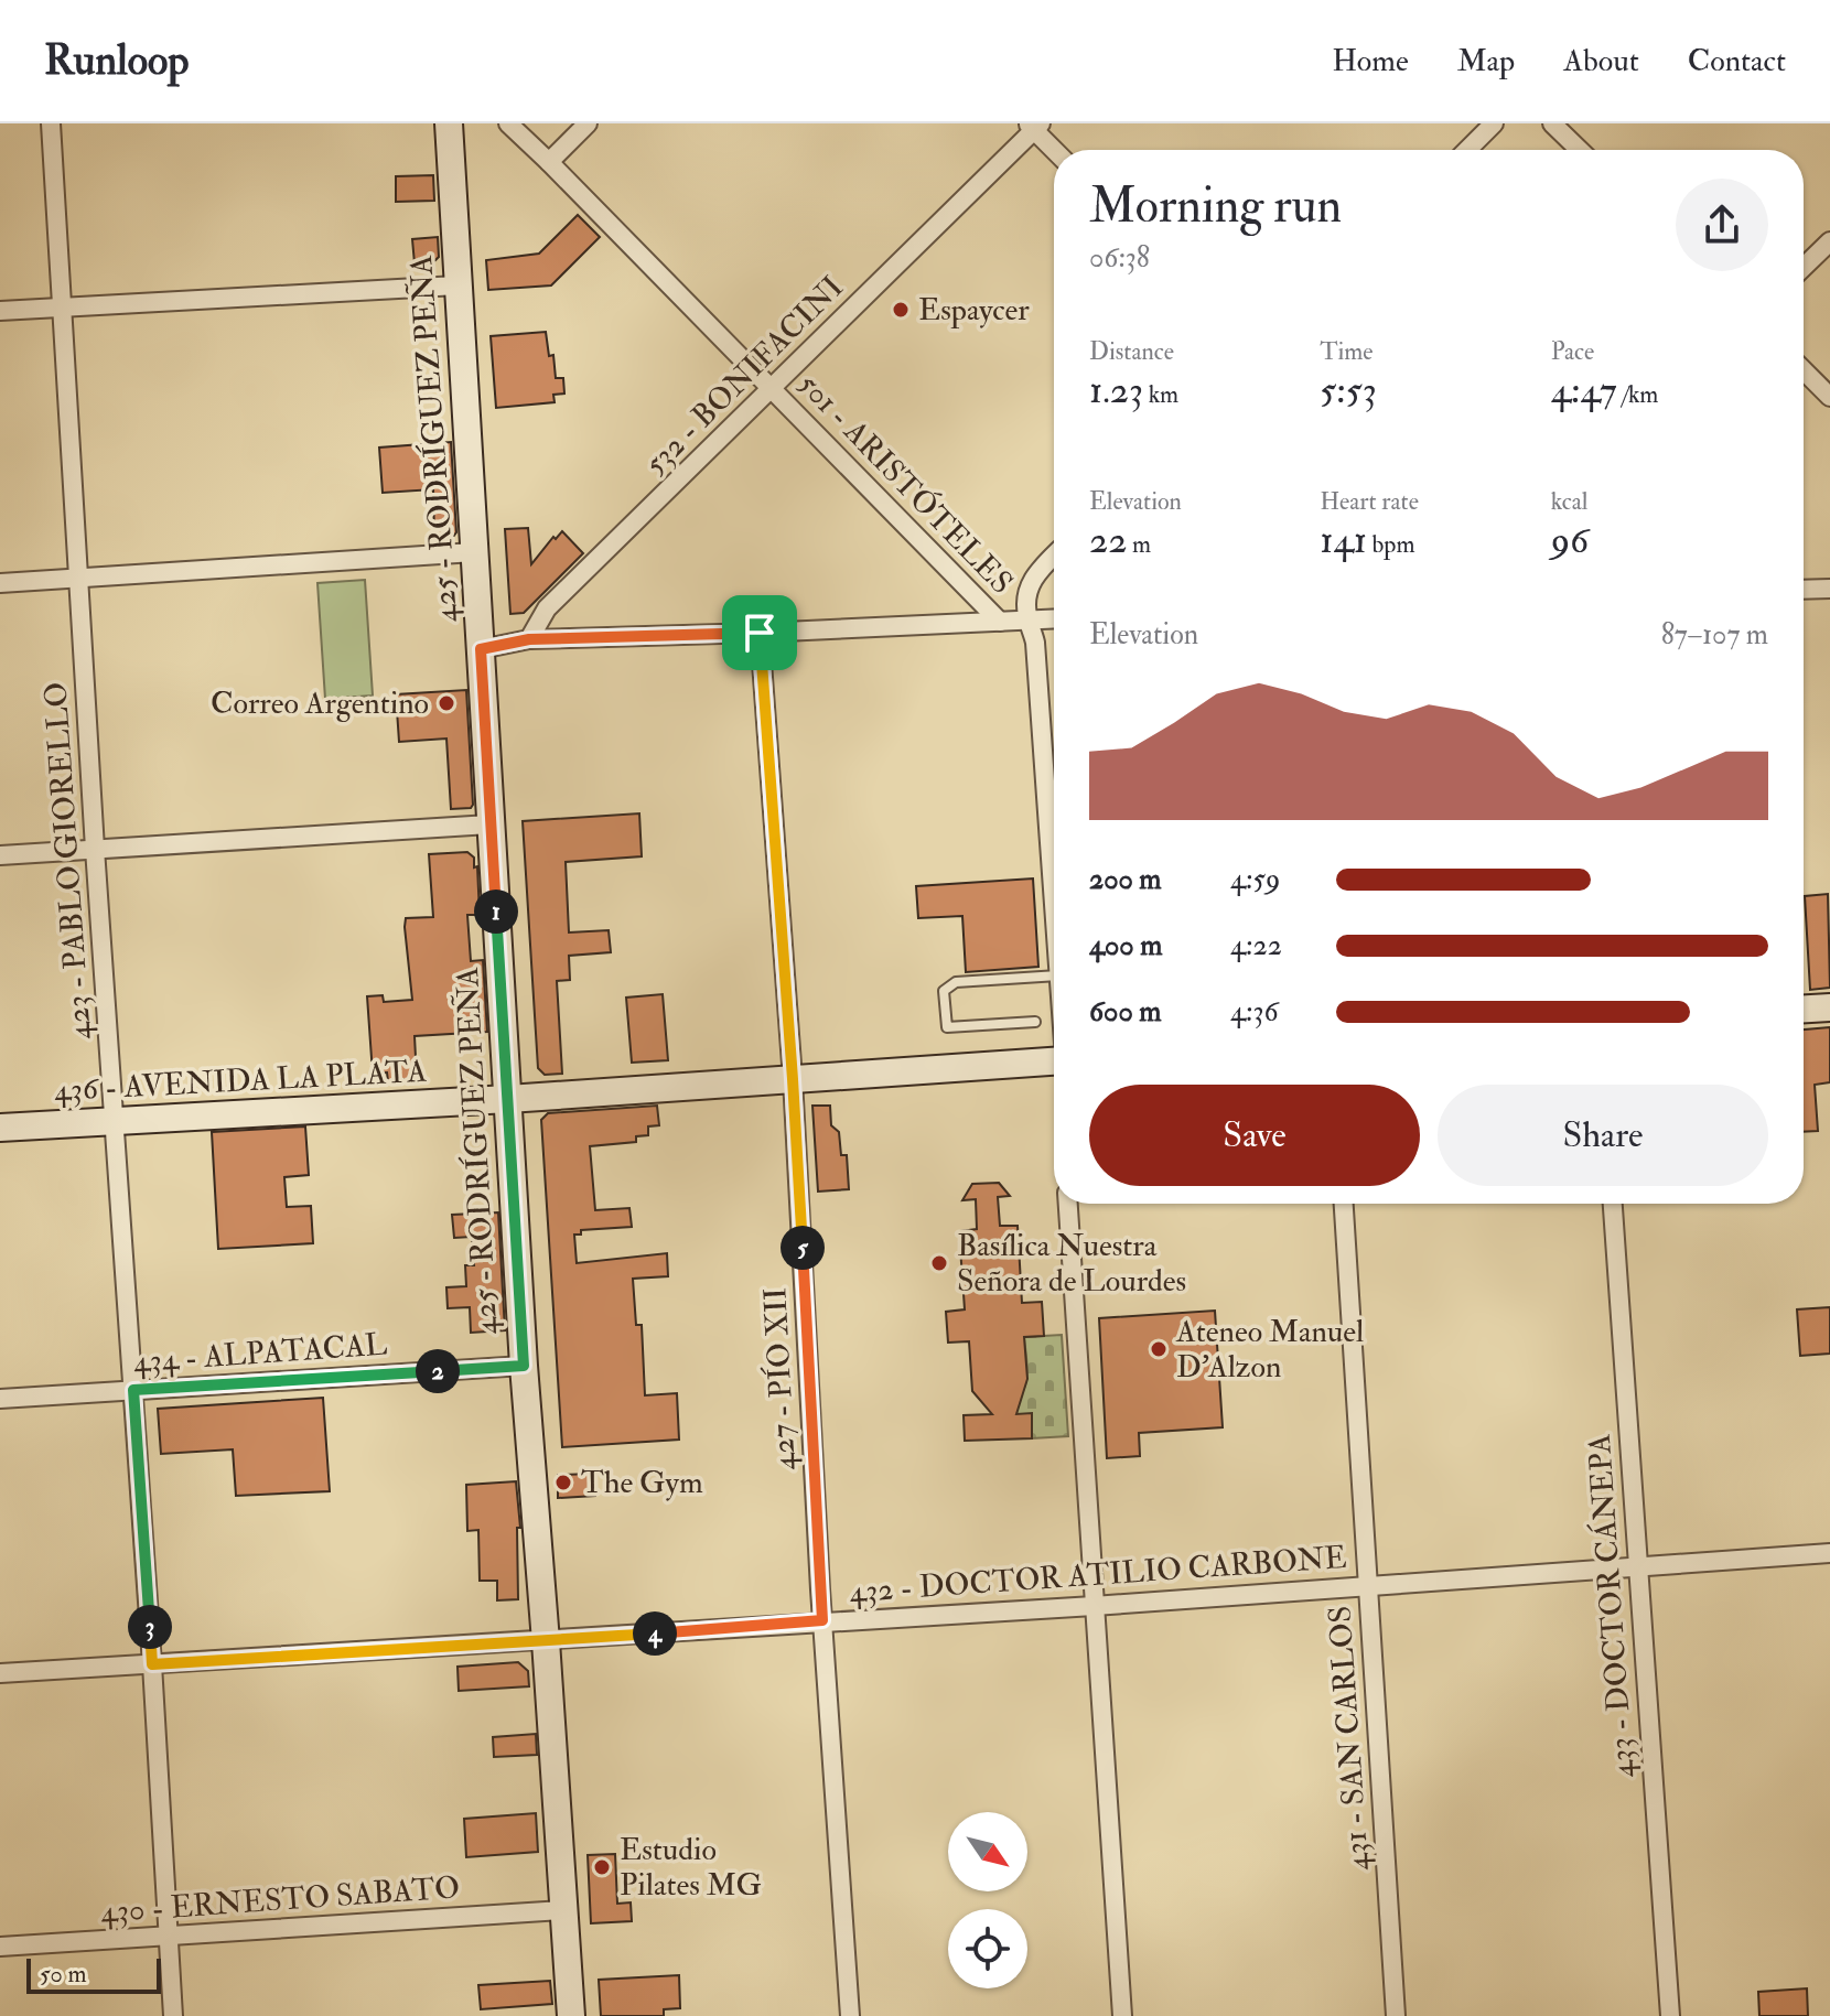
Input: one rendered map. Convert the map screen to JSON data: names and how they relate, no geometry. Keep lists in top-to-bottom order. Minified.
{"streets":{"street":["532 - BONIFACINI","425 - RODRÍGUEZ PEÑA","501 - ARISTÓTELES","423 - PABLO GIORELLO","436 - AVENIDA LA PLATA","434 - ALPATACAL","427 - PÍO XII","432 - DOCTOR ATILIO CARBONE","433 - DOCTOR CÁNEPA","431 - SAN CARLOS","430 - ERNESTO SABATO"]},"crossings":[["532 - BONIFACINI","501 - ARISTÓTELES"],["425 - RODRÍGUEZ PEÑA","436 - AVENIDA LA PLATA"],["425 - RODRÍGUEZ PEÑA","434 - ALPATACAL"],["425 - RODRÍGUEZ PEÑA","432 - DOCTOR ATILIO CARBONE"],["425 - RODRÍGUEZ PEÑA","430 - ERNESTO SABATO"],["423 - PABLO GIORELLO","436 - AVENIDA LA PLATA"],["423 - PABLO GIORELLO","434 - ALPATACAL"],["423 - PABLO GIORELLO","432 - DOCTOR ATILIO CARBONE"],["423 - PABLO GIORELLO","430 - ERNESTO SABATO"],["436 - AVENIDA LA PLATA","427 - PÍO XII"],["427 - PÍO XII","432 - DOCTOR ATILIO CARBONE"],["432 - DOCTOR ATILIO CARBONE","433 - DOCTOR CÁNEPA"],["432 - DOCTOR ATILIO CARBONE","431 - SAN CARLOS"]],"places":["Espaycer","Correo Argentino","Basílica Nuestra Señora de Lourdes","Ateneo Manuel D'Alzon","The Gym","Estudio Pilates MG"],"scale_bar":"50 m","north":"bottom right","page":{"header":"Runloop","nav":["Home","Map","About","Contact"],"heading":["Morning run","06:38"],"stats":[["Distance","1.23 km"],["Time","5:53"],["Pace","4:47 /km"],["Elevation","22 m"],["Heart rate","141 bpm"],["kcal","96"]],"chart":["Elevation","87–107 m"],"list":[{"name":"200 m","note":"4:59"},{"name":"400 m","note":"4:22"},{"name":"600 m","note":"4:36"}],"pins":["1","5","2","3","4"],"buttons":["Save","Share"],"scale":"50 m"}}
